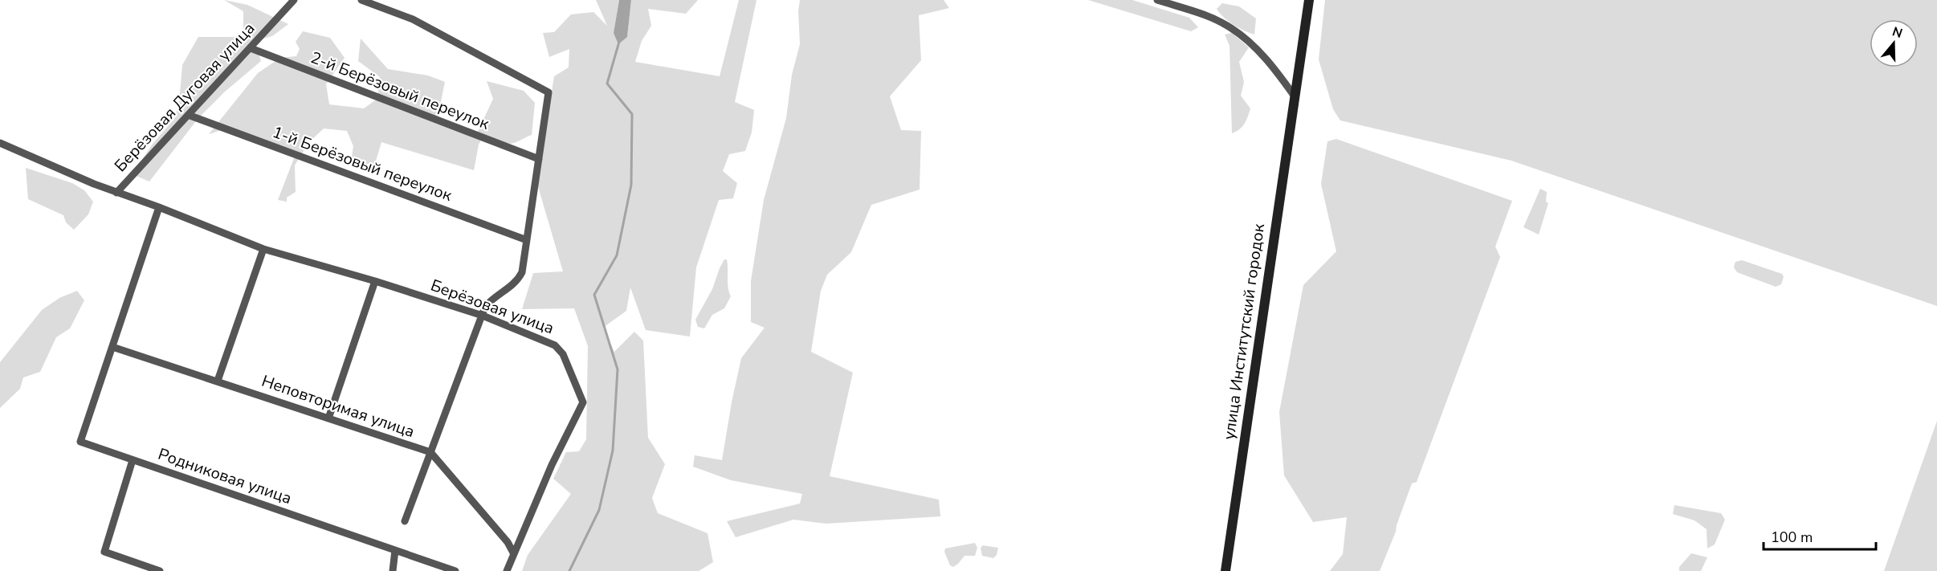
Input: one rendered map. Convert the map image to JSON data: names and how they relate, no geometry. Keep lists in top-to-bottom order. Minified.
{"streets":{"street":["2-й Берёзовый переулок","Берёзовая Дуговая улица","1-й Берёзовый переулок","Берёзовая улица","улица Институтский городок","Неповторимая улица","Родниковая улица"]},"crossings":[["2-й Берёзовый переулок","Берёзовая Дуговая улица"],["Берёзовая Дуговая улица","1-й Берёзовый переулок"],["Берёзовая Дуговая улица","Берёзовая улица"],["Берёзовая улица","Неповторимая улица"],["Неповторимая улица","Родниковая улица"]],"scale_bar":"100 m","north":"top"}
